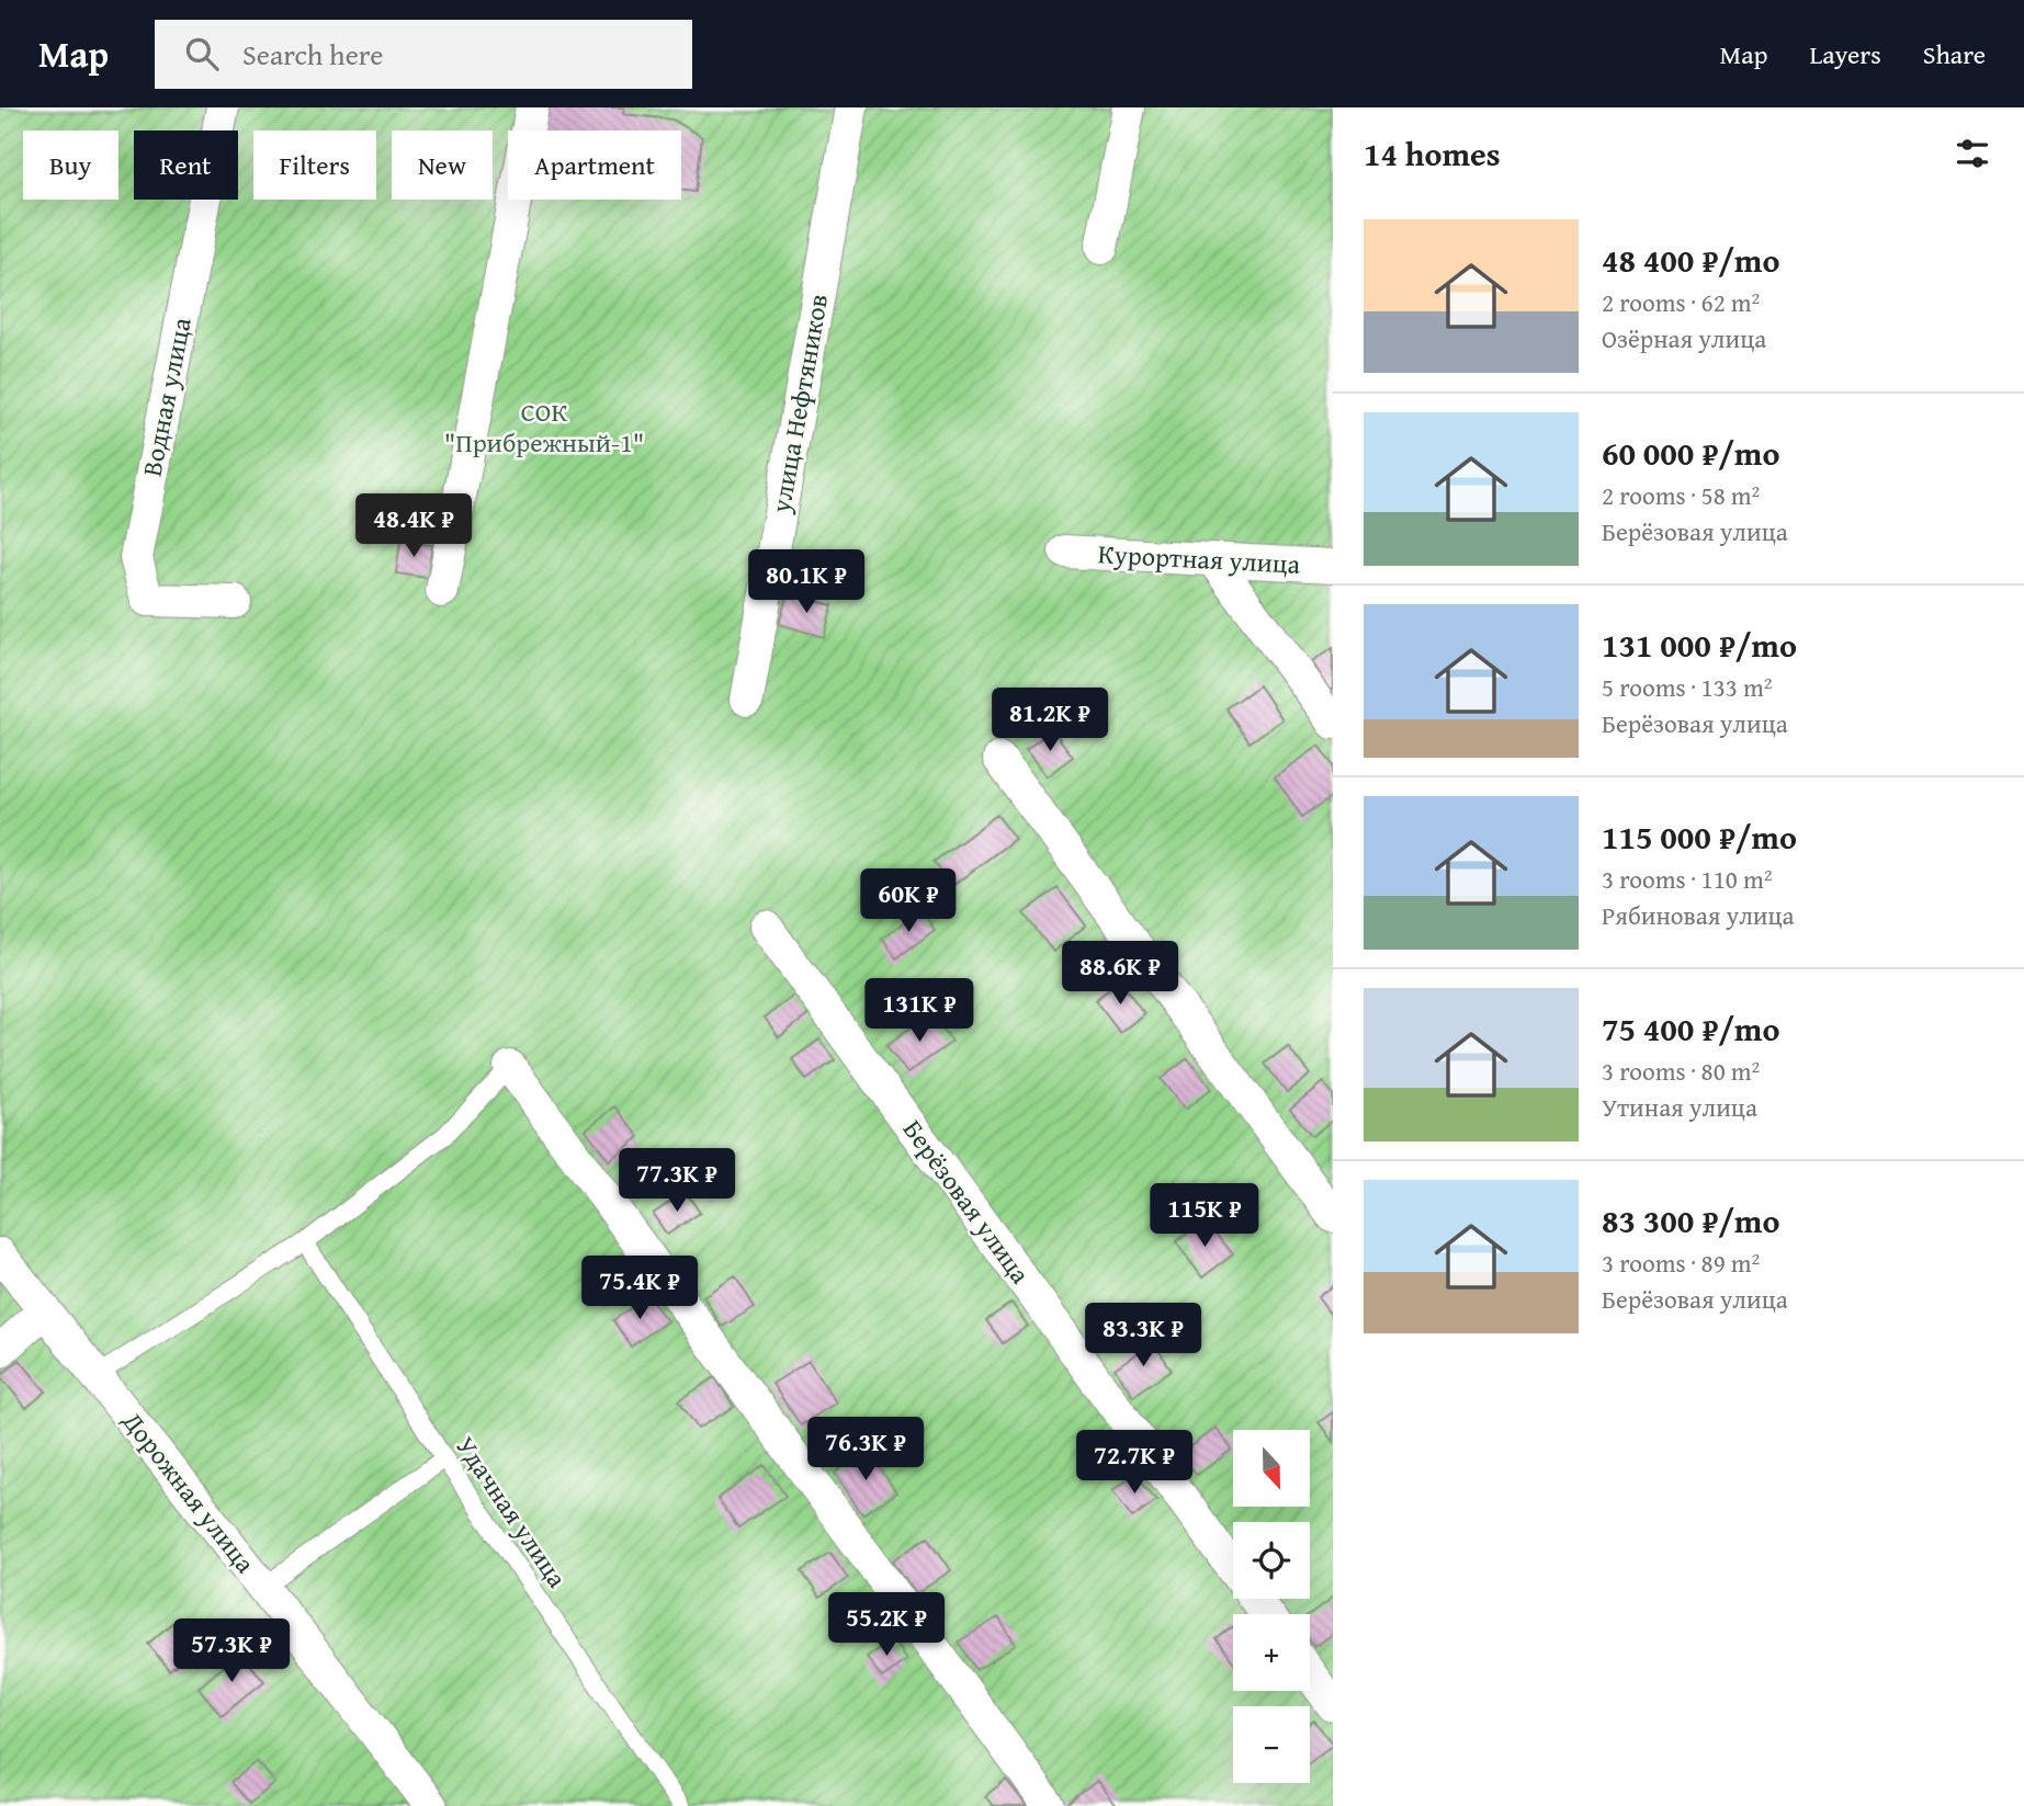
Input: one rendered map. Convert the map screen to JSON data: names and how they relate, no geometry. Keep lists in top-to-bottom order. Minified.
{"streets":{"street":["Водная улица","улица Нефтяников","Курортная улица","Берёзовая улица","Дорожная улица"],"lane":["Удачная улица"]},"parks":["СОК \"Прибрежный-1\""],"north":"bottom","page":{"header":"Map","search":"Search here","nav":["Map","Layers","Share"],"heading":"14 homes","chip":["Buy","Rent","Filters","New","Apartment"],"list":[{"name":"48 400 ₽/mo","note":"2 rooms · 62 m² · Озёрная улица"},{"name":"60 000 ₽/mo","note":"2 rooms · 58 m² · Берёзовая улица"},{"name":"131 000 ₽/mo","note":"5 rooms · 133 m² · Берёзовая улица"},{"name":"115 000 ₽/mo","note":"3 rooms · 110 m² · Рябиновая улица"},{"name":"75 400 ₽/mo","note":"3 rooms · 80 m² · Утиная улица"},{"name":"83 300 ₽/mo","note":"3 rooms · 89 m² · Берёзовая улица"}],"price":["48.4K ₽","80.1K ₽","81.2K ₽","60K ₽","88.6K ₽","131K ₽","77.3K ₽","115K ₽","75.4K ₽","83.3K ₽","76.3K ₽","72.7K ₽","55.2K ₽","57.3K ₽"],"map_buttons":["+","−"]}}
